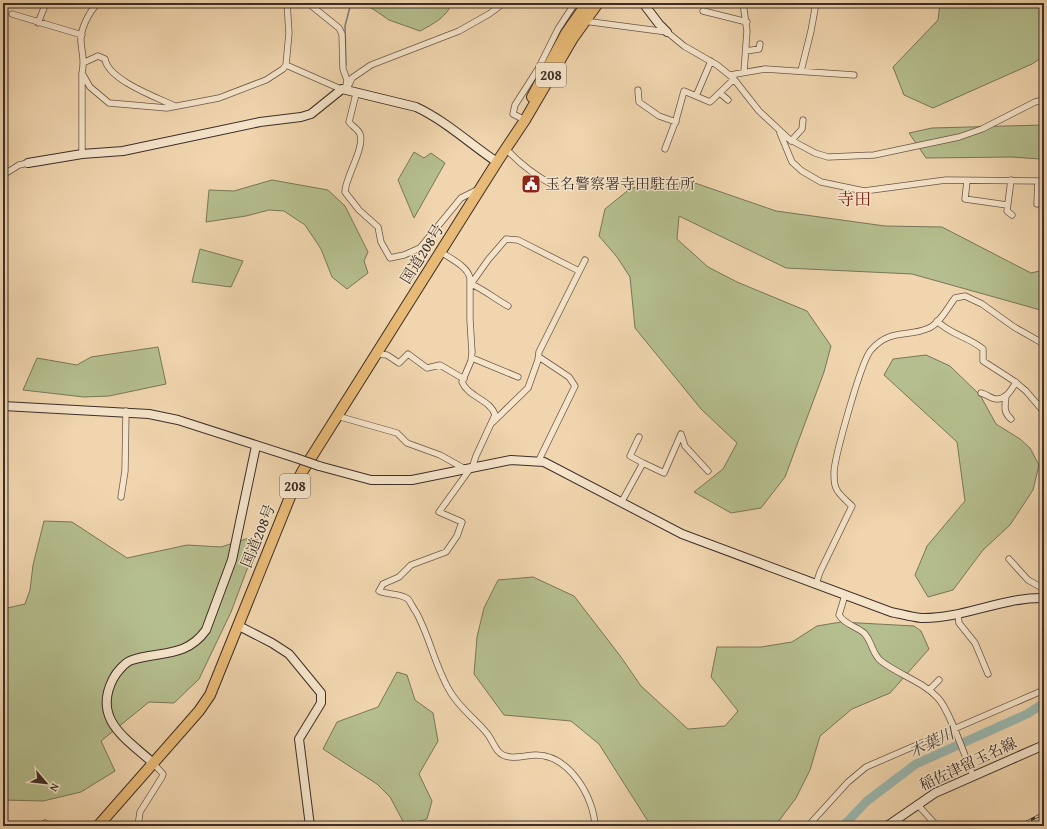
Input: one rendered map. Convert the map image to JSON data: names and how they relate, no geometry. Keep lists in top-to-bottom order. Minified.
{"streets":{"highway":["208","国道208号"],"street":["稲佐津留玉名線"]},"districts":["寺田"],"water":["木葉川"],"places":{"public building":["玉名警察署寺田駐在所"]},"north":"bottom right"}
